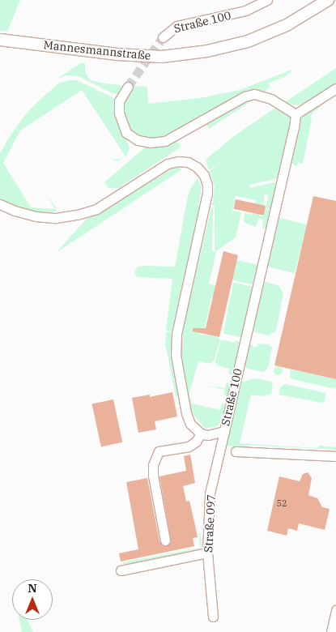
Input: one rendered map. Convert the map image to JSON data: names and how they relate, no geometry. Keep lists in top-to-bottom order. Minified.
{"streets":{"main road":["Mannesmannstraße"],"street":["Straße 100","Straße 097"]},"crossings":[["Straße 100","Straße 097"]],"house_numbers":["52"],"north":"top"}
